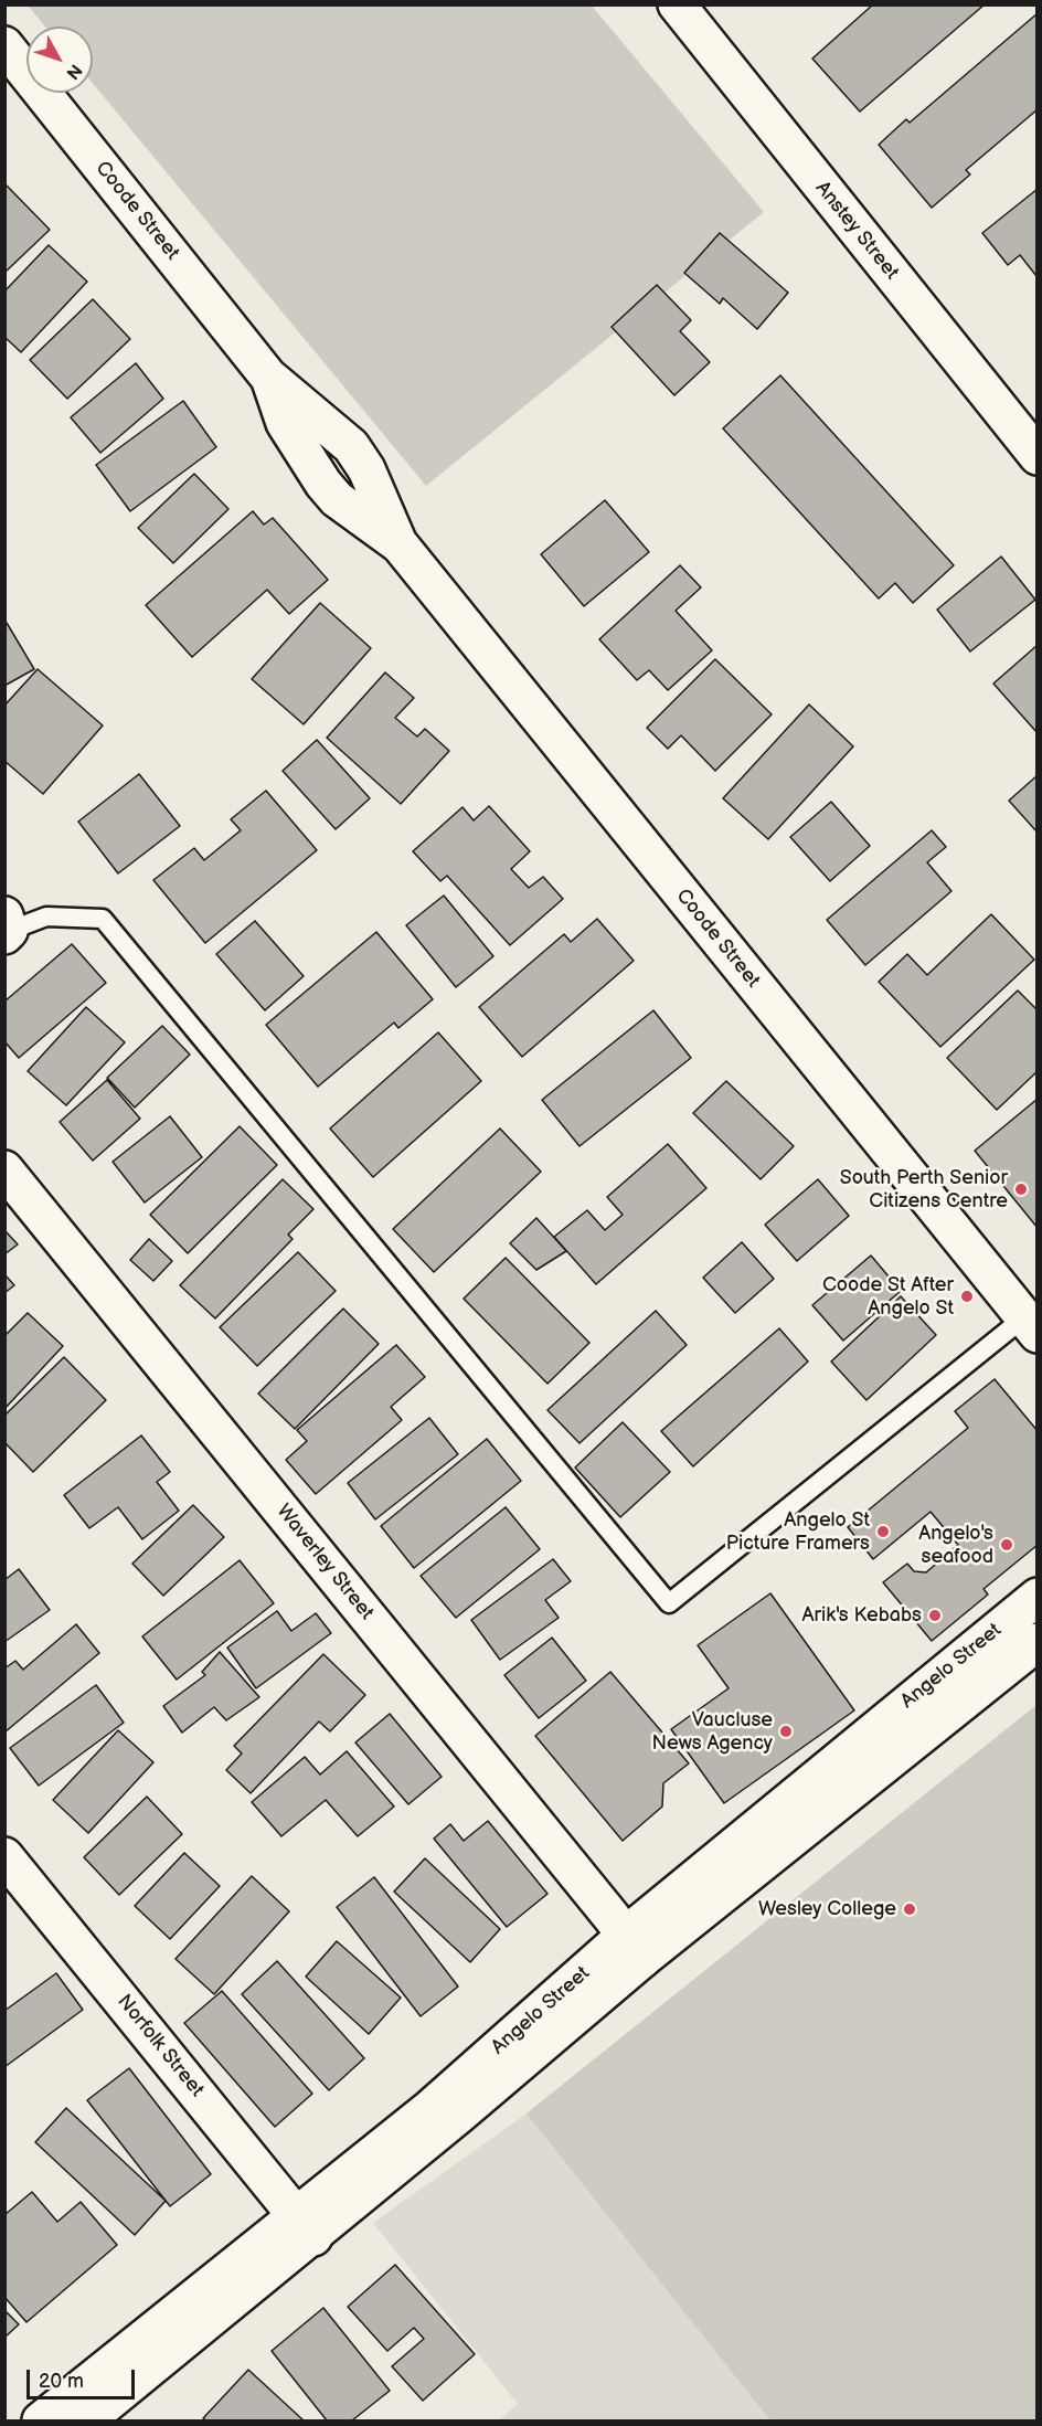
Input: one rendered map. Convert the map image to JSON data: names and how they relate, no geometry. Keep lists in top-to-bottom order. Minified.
{"streets":{"street":["Coode Street","Anstey Street","Waverley Street","Angelo Street","Norfolk Street"]},"crossings":[["Waverley Street","Angelo Street"],["Angelo Street","Norfolk Street"]],"places":["South Perth Senior Citizens Centre","Coode St After Angelo St","Angelo St Picture Framers","Angelo's seafood","Arik's Kebabs","Vaucluse News Agency","Wesley College"],"scale_bar":"20 m","north":"bottom right"}
